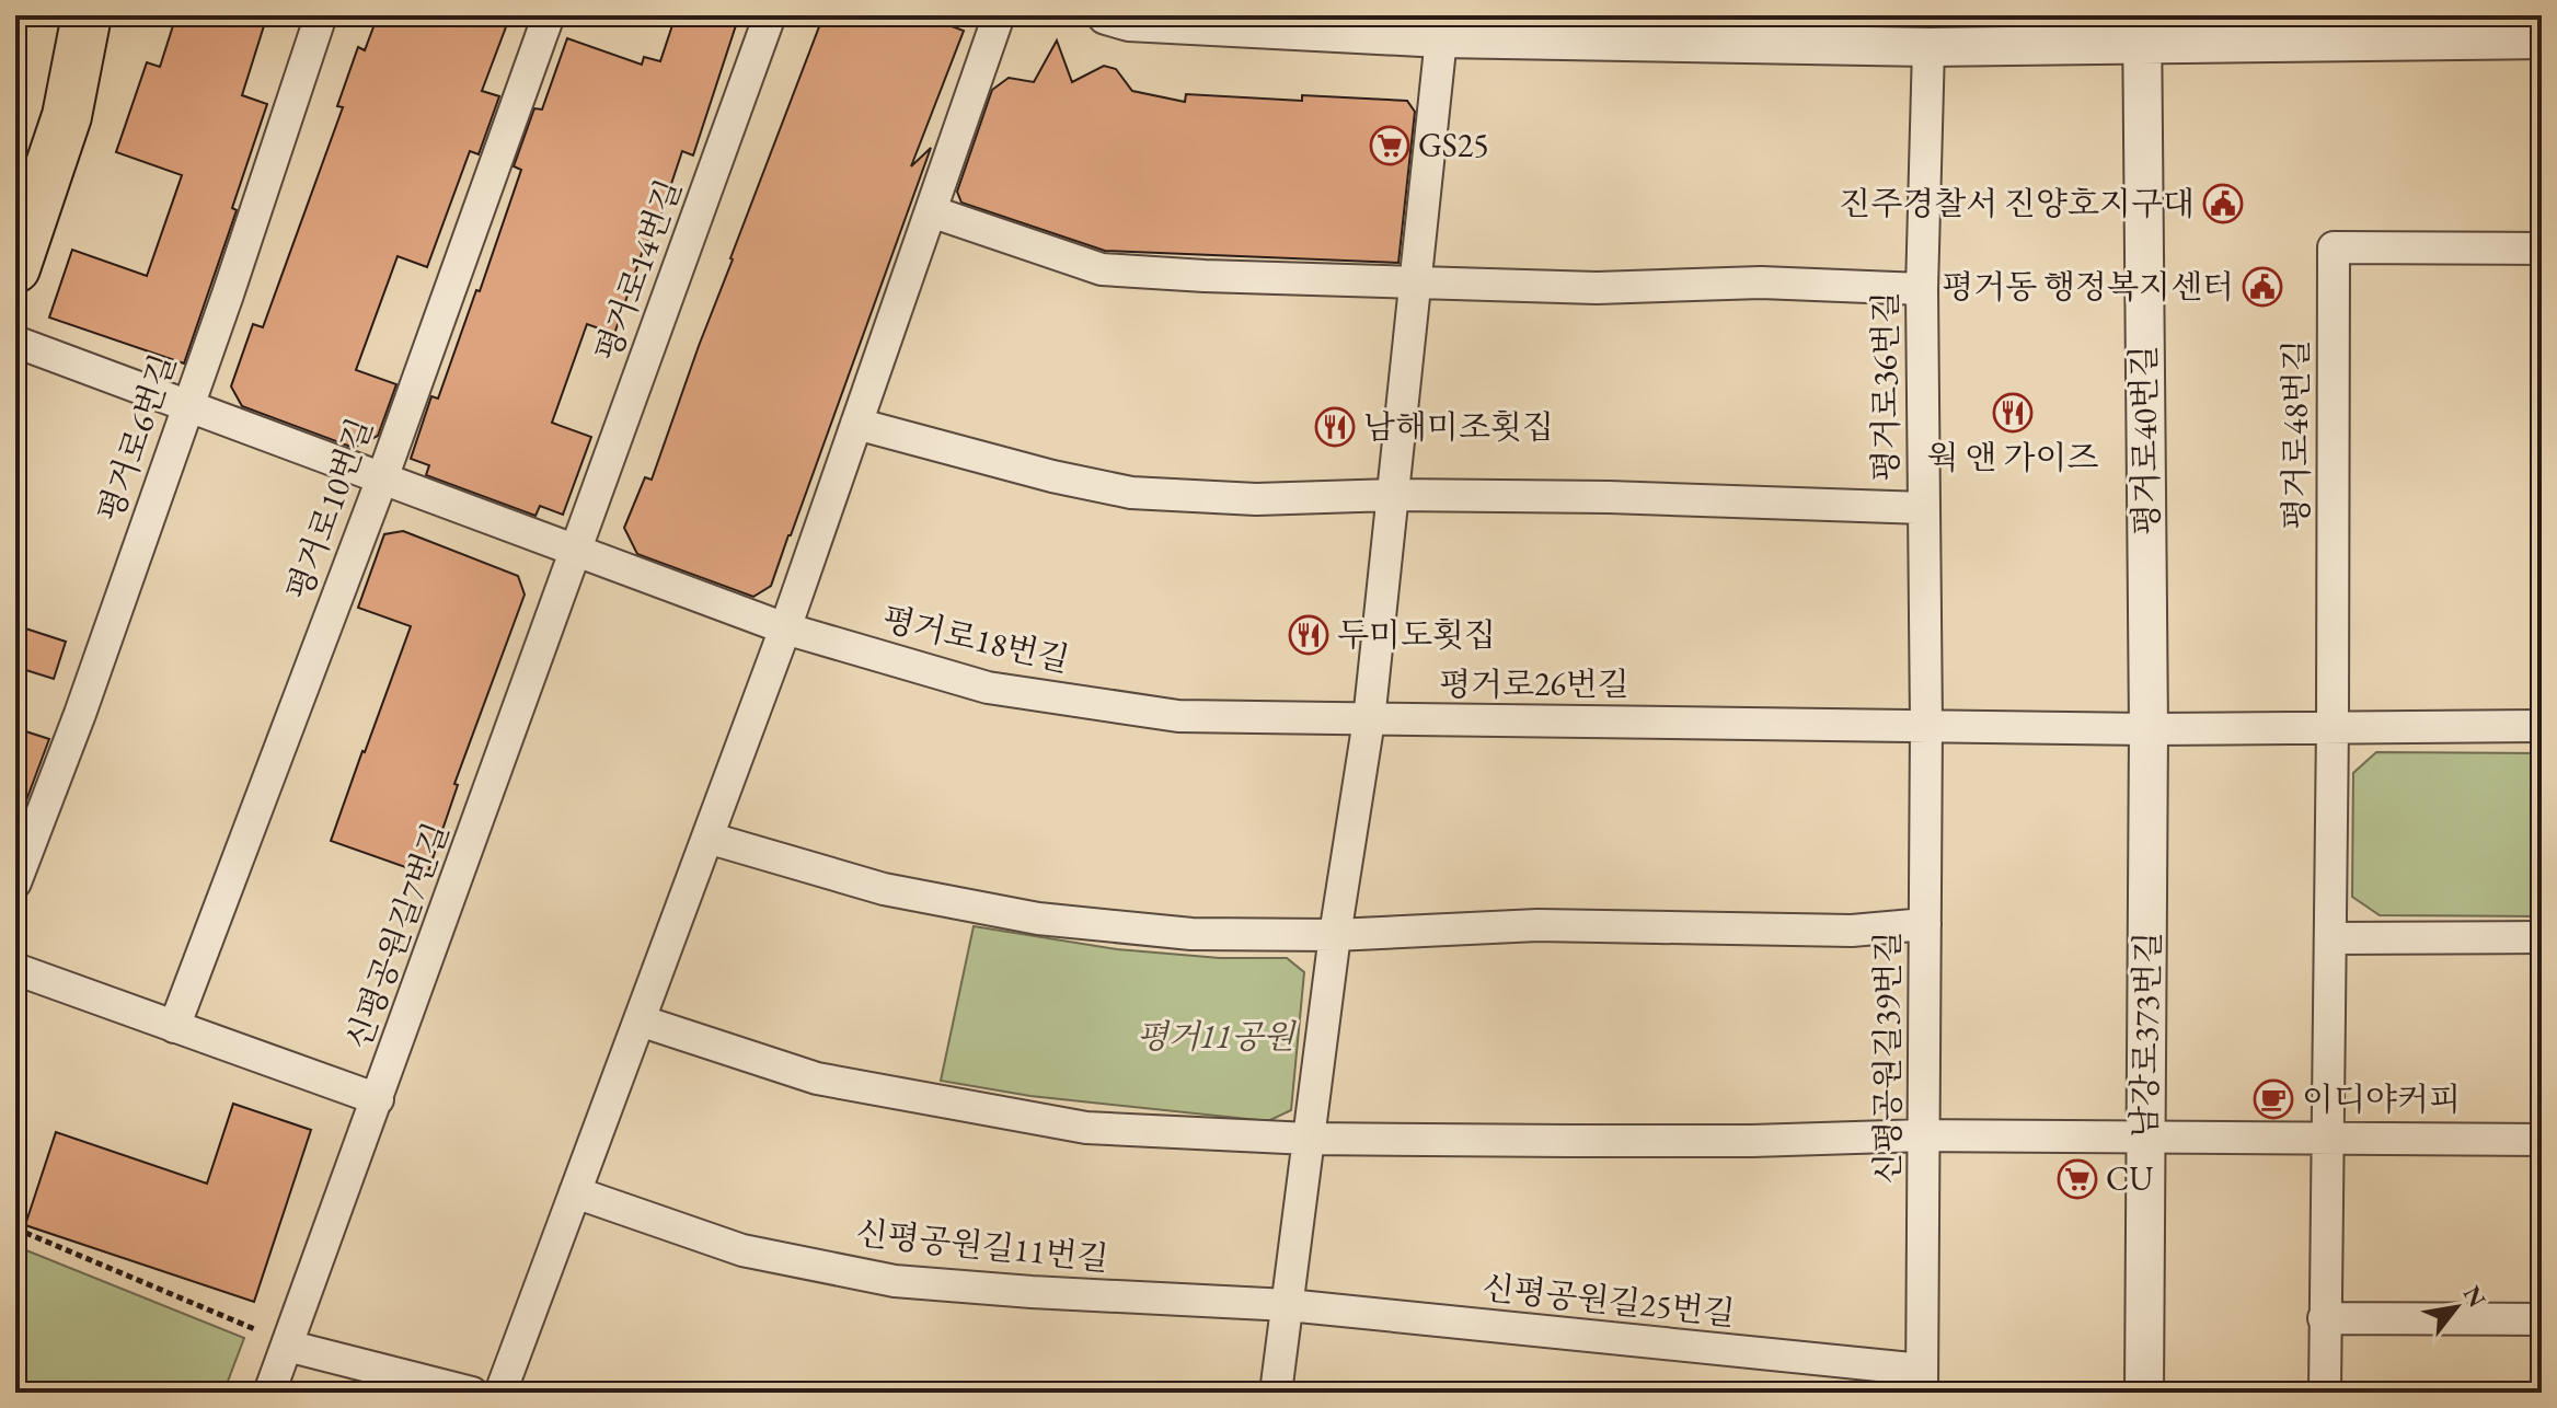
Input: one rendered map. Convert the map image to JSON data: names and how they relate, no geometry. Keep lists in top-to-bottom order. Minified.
{"streets":{"street":["평거로14번길","평거로36번길","평거로48번길","평거로6번길","평거로40번길","평거로10번길","평거로18번길","평거로26번길","신평공원길7번길","남강로373번길","신평공원길39번길","신평공원길11번길","신평공원길25번길"]},"crossings":[["평거로14번길","평거로18번길"],["평거로14번길","신평공원길7번길"],["평거로36번길","평거로26번길"],["평거로36번길","신평공원길39번길"],["평거로48번길","평거로26번길"],["평거로6번길","평거로18번길"],["평거로40번길","평거로26번길"],["평거로40번길","남강로373번길"],["평거로10번길","평거로18번길"],["평거로18번길","평거로26번길"],["평거로18번길","신평공원길7번길"],["평거로26번길","남강로373번길"],["평거로26번길","신평공원길39번길"],["신평공원길39번길","신평공원길25번길"],["신평공원길11번길","신평공원길25번길"]],"parks":["평거11공원"],"places":{"supermarket":["GS25","CU"],"public building":["진주경찰서 진양호지구대","평거동 행정복지센터"],"restaurant":["웍 앤 가이즈","남해미조횟집","두미도횟집"],"cafe":["이디야커피"]},"north":"top right"}
